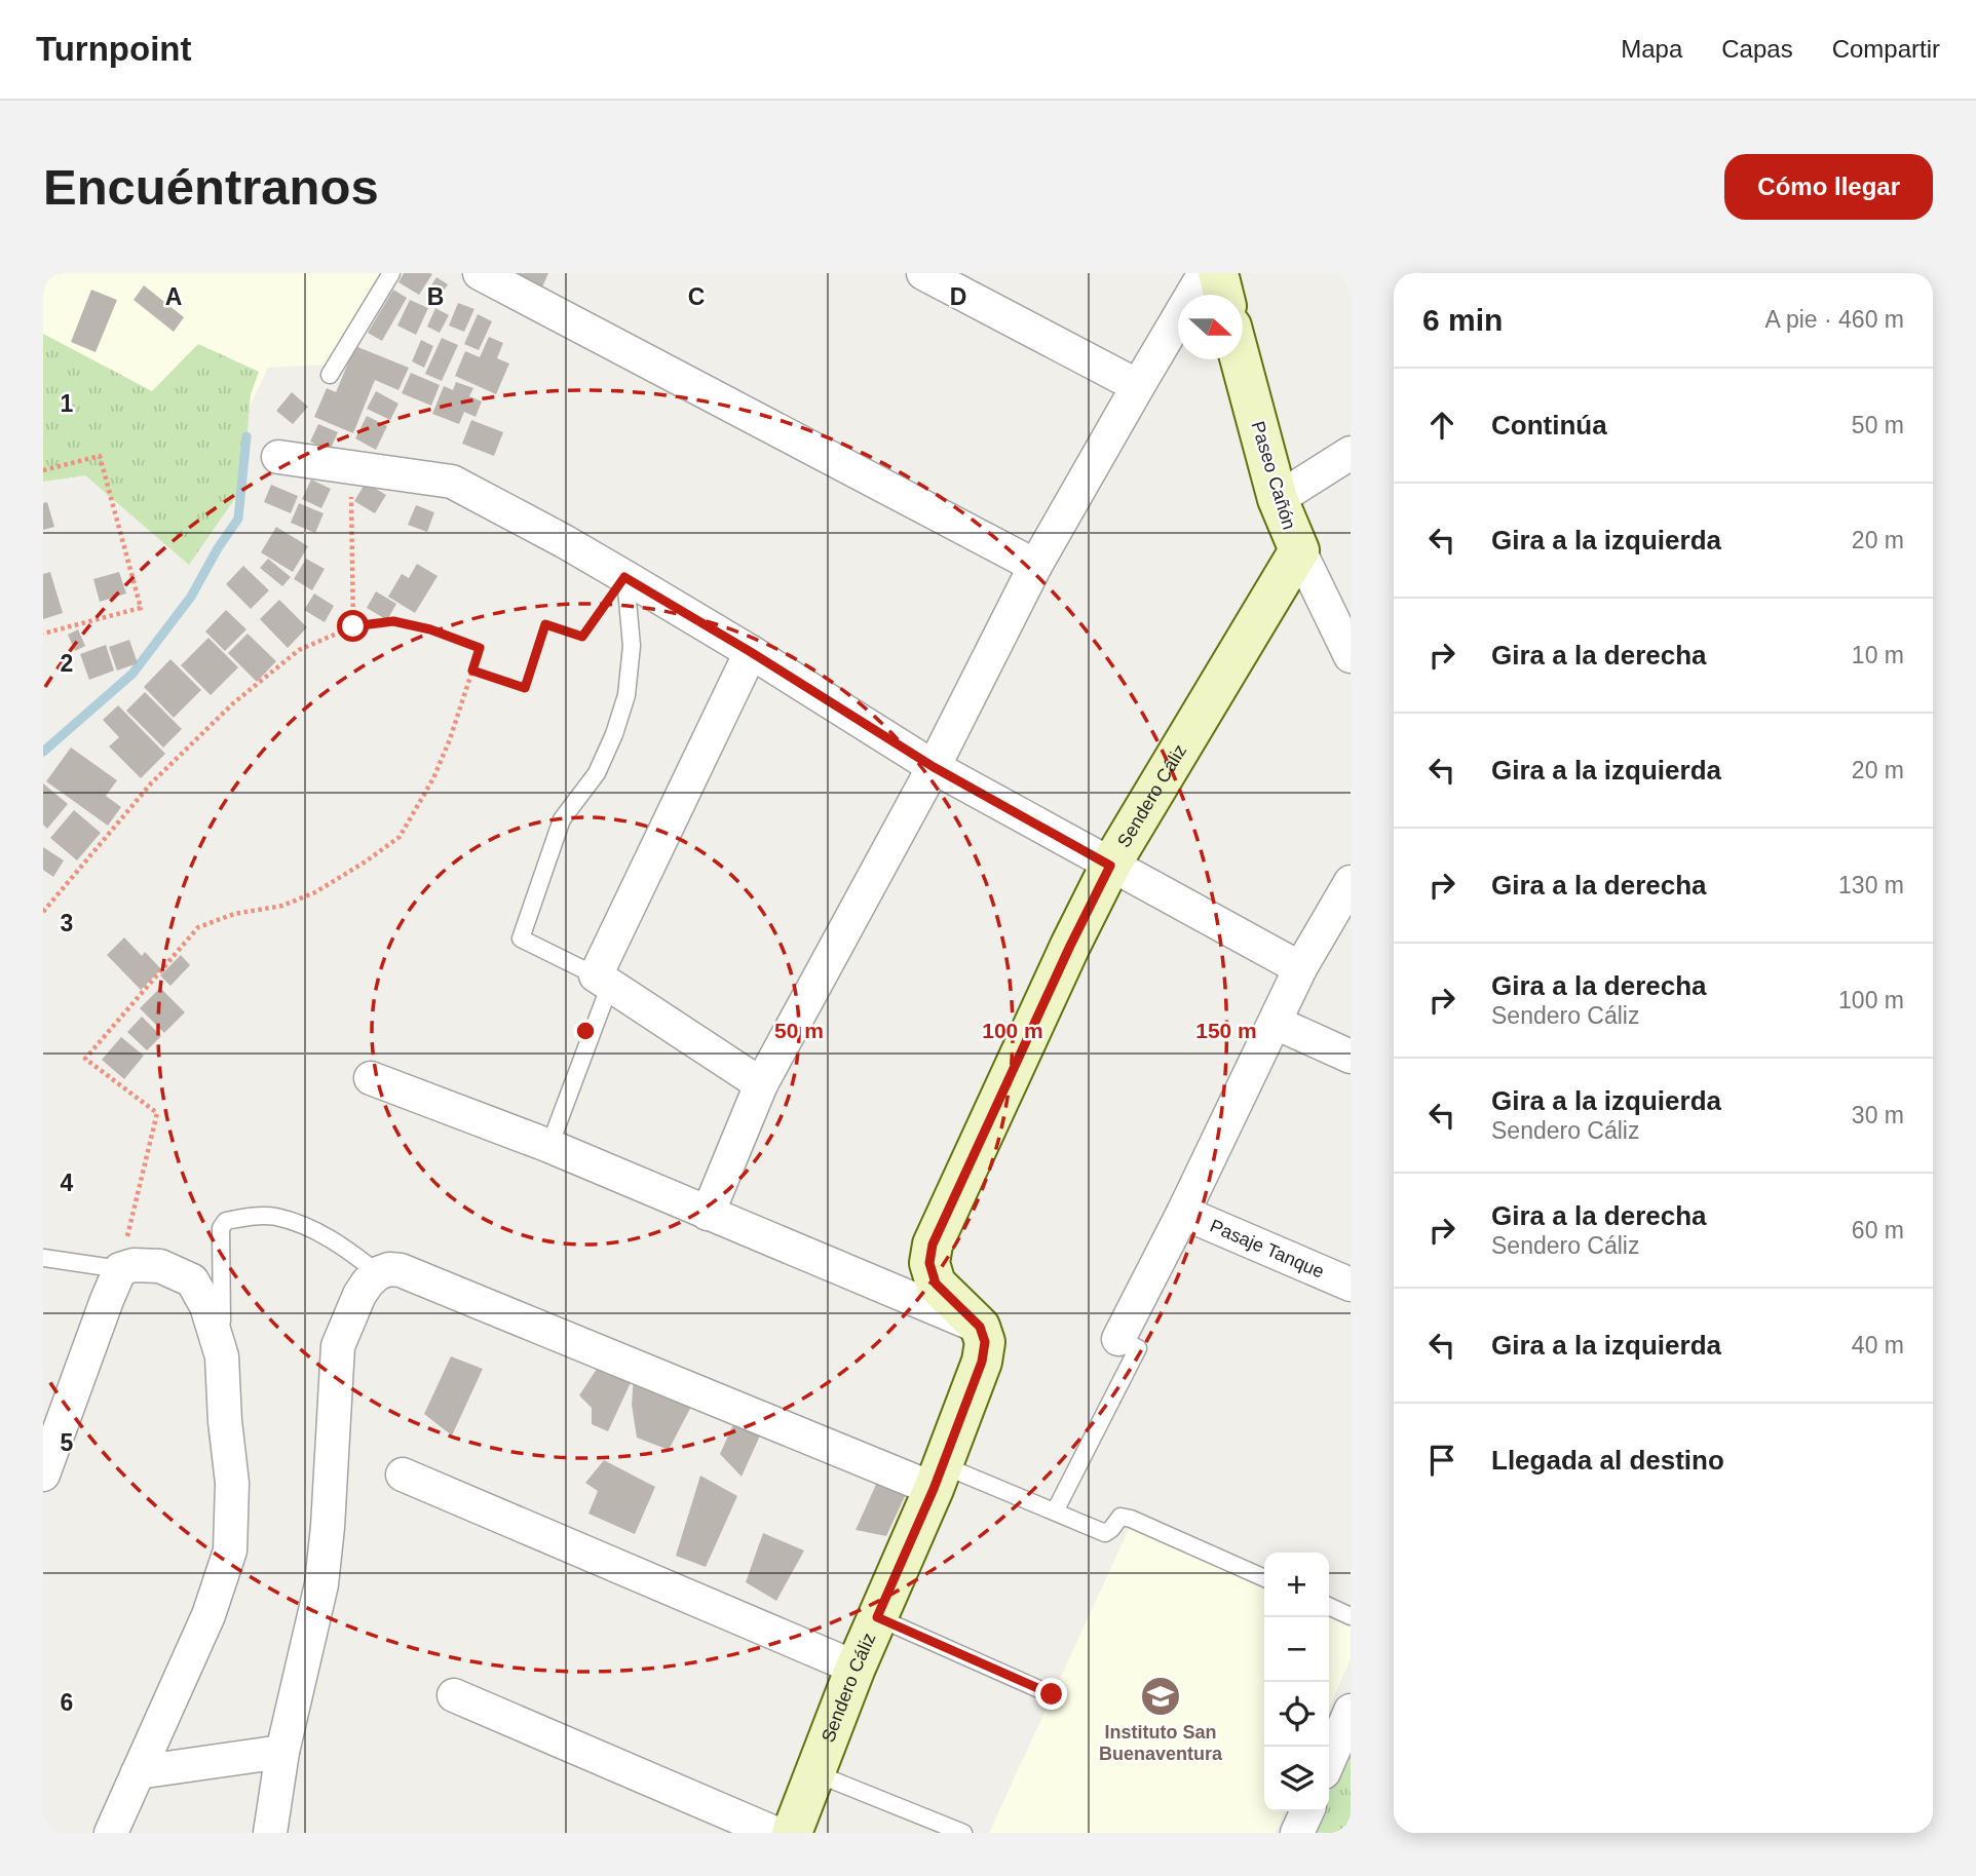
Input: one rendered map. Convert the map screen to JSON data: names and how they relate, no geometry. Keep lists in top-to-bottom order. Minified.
{"streets":{"street":["Paseo Cañón","Sendero Cáliz","Pasaje Tanque"]},"crossings":[["Paseo Cañón","Sendero Cáliz"]],"places":{"school or university":["Instituto San Buenaventura"]},"north":"right","page":{"header":"Turnpoint","nav":["Mapa","Capas","Compartir"],"buttons":"Cómo llegar","title":"Encuéntranos","heading":["6 min","A pie · 460 m"],"list":[["Continúa","50 m"],["Gira a la izquierda","20 m"],["Gira a la derecha","10 m"],["Gira a la izquierda","20 m"],["Gira a la derecha","130 m"],["Gira a la derecha","Sendero Cáliz","100 m"],["Gira a la izquierda","Sendero Cáliz","30 m"],["Gira a la derecha","Sendero Cáliz","60 m"],["Gira a la izquierda","40 m"],"Llegada al destino"],"map_buttons":["+","−"]},"grid":{"columns":["A","B","C","D"],"rows":["1","2","3","4","5","6"]},"rings":["50 m","100 m","150 m"]}
